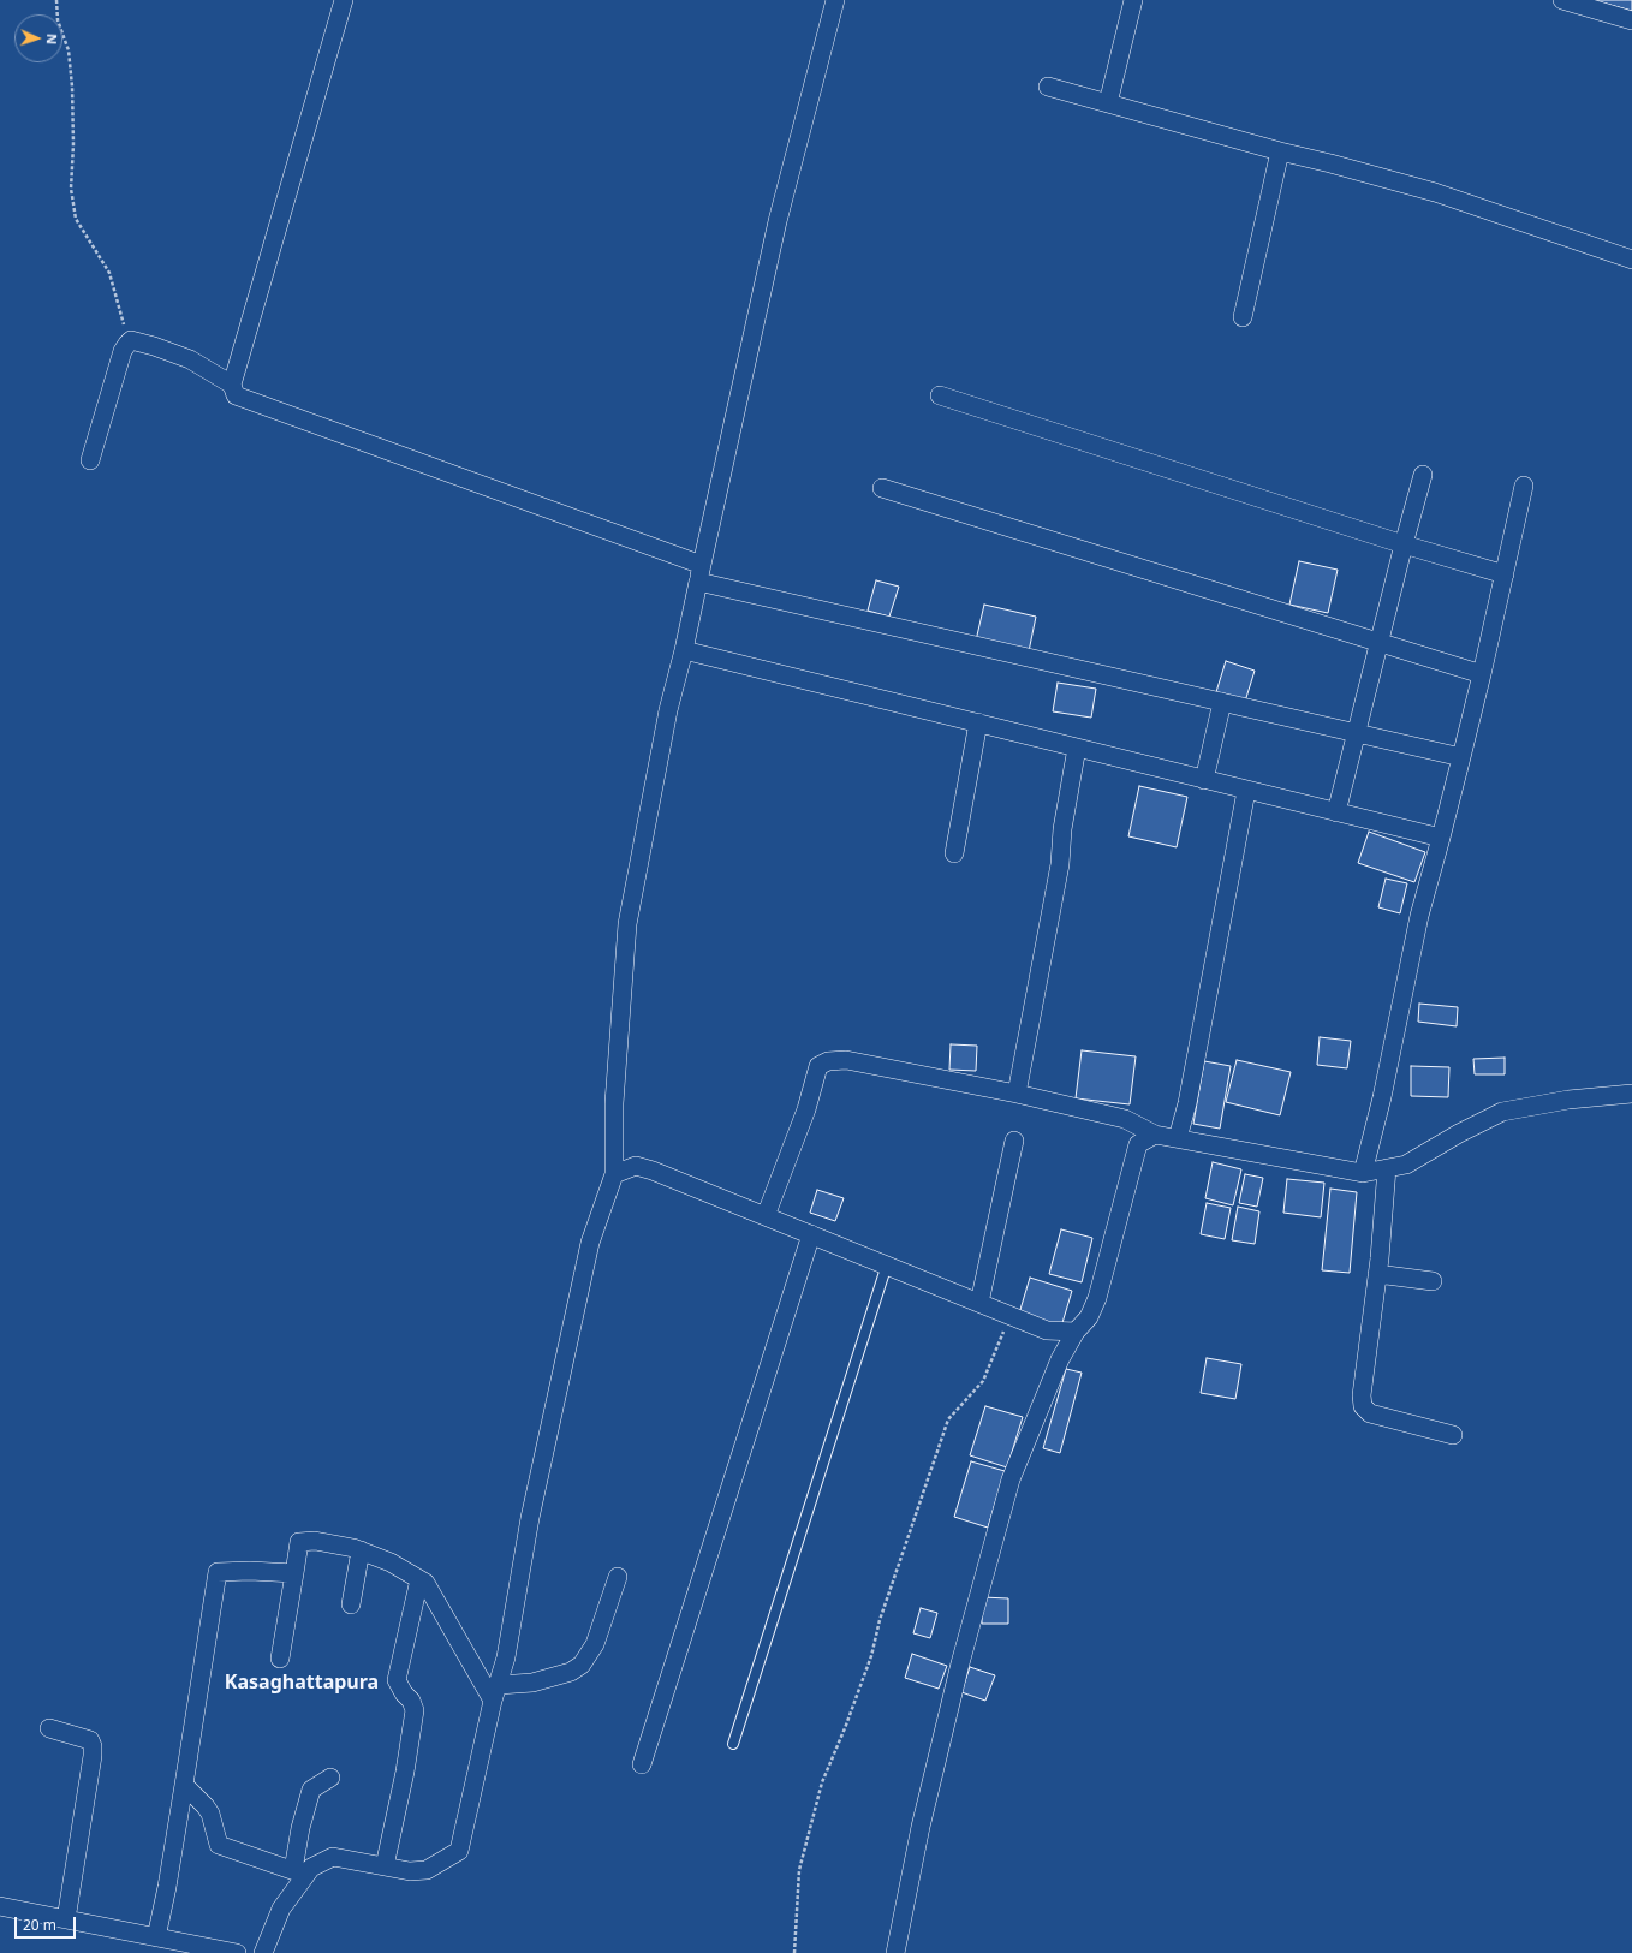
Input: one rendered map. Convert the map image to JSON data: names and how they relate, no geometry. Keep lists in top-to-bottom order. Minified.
{"districts":["Kasaghattapura"],"scale_bar":"20 m","north":"right"}
